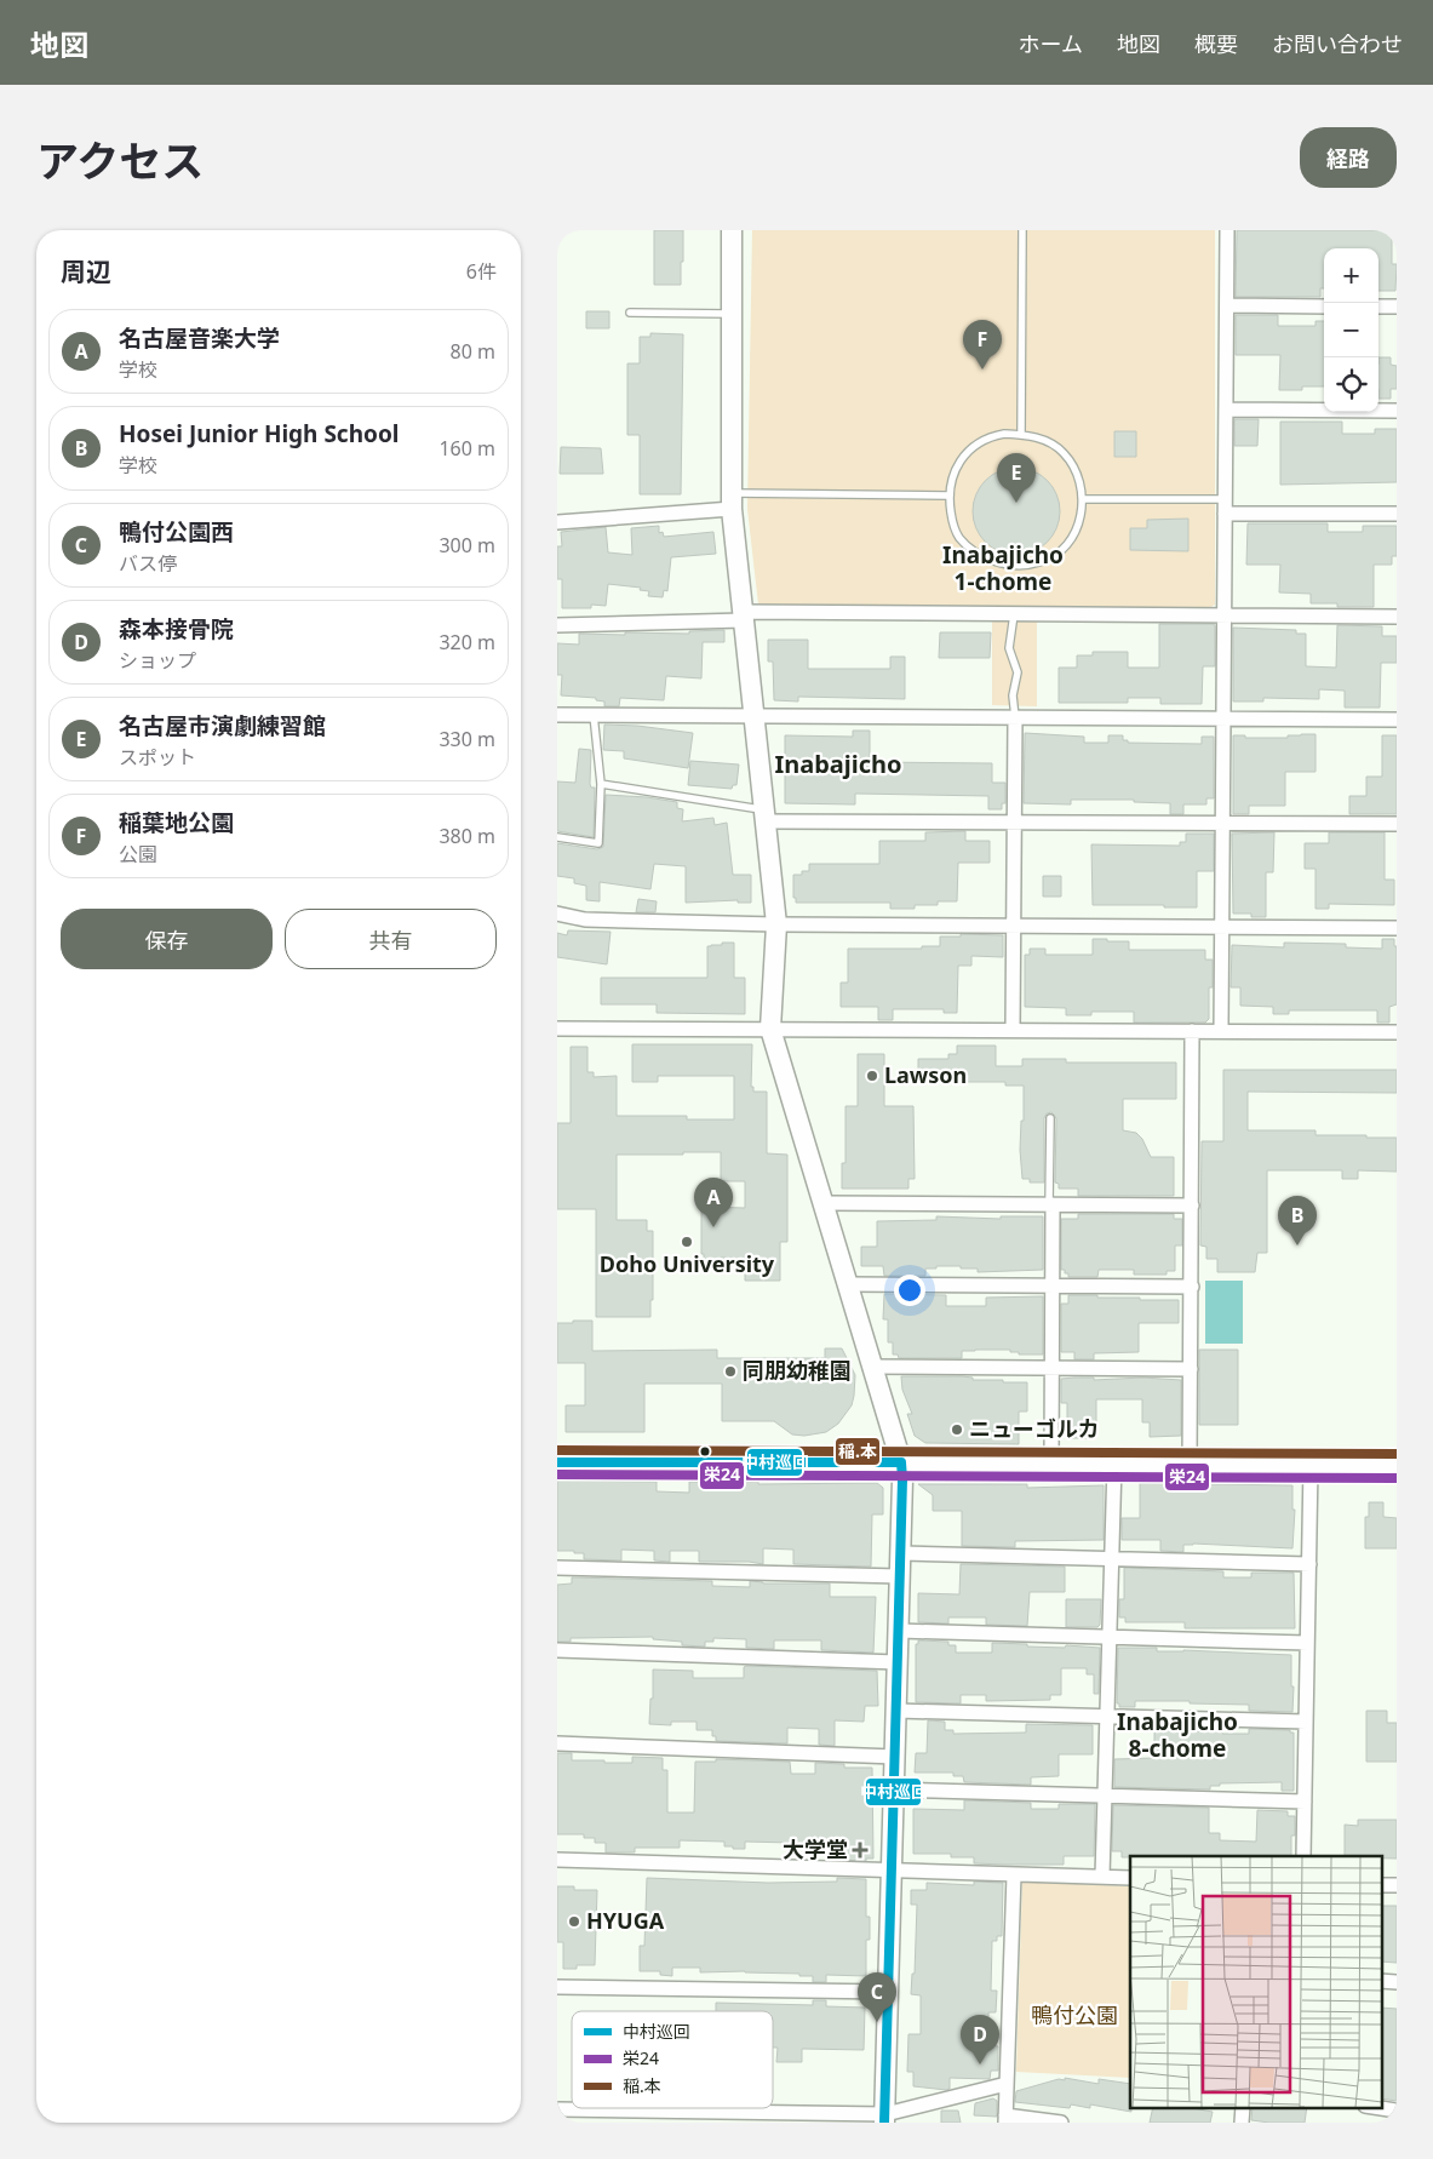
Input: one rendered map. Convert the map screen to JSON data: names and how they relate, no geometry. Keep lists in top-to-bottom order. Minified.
{"districts":["Inabajicho 1-chome","Inabajicho","Inabajicho 8-chome"],"parks":["鴨付公園"],"places":{"other":["Lawson","Doho University","同朋幼稚園","ニューゴルカ","HYUGA"],"health":["大学堂"]},"lines":["transit line 稲.本","transit line 中村巡回","transit line 栄24"],"legend":["中村巡回","栄24","稲.本"],"page":{"header":"地図","nav":["ホーム","地図","概要","お問い合わせ"],"title":"アクセス","buttons":["経路",["保存","共有"]],"heading":["周辺","6件"],"map_buttons":["+","−"],"list":[{"mark":"A","name":"名古屋音楽大学","note":"学校","value":"80 m"},{"mark":"B","name":"Hosei Junior High School","note":"学校","value":"160 m"},{"mark":"C","name":"鴨付公園西","note":"バス停","value":"300 m"},{"mark":"D","name":"森本接骨院","note":"ショップ","value":"320 m"},{"mark":"E","name":"名古屋市演劇練習館","note":"スポット","value":"330 m"},{"mark":"F","name":"稲葉地公園","note":"公園","value":"380 m"}],"pins":["F","E","A","B","C","D"]}}
